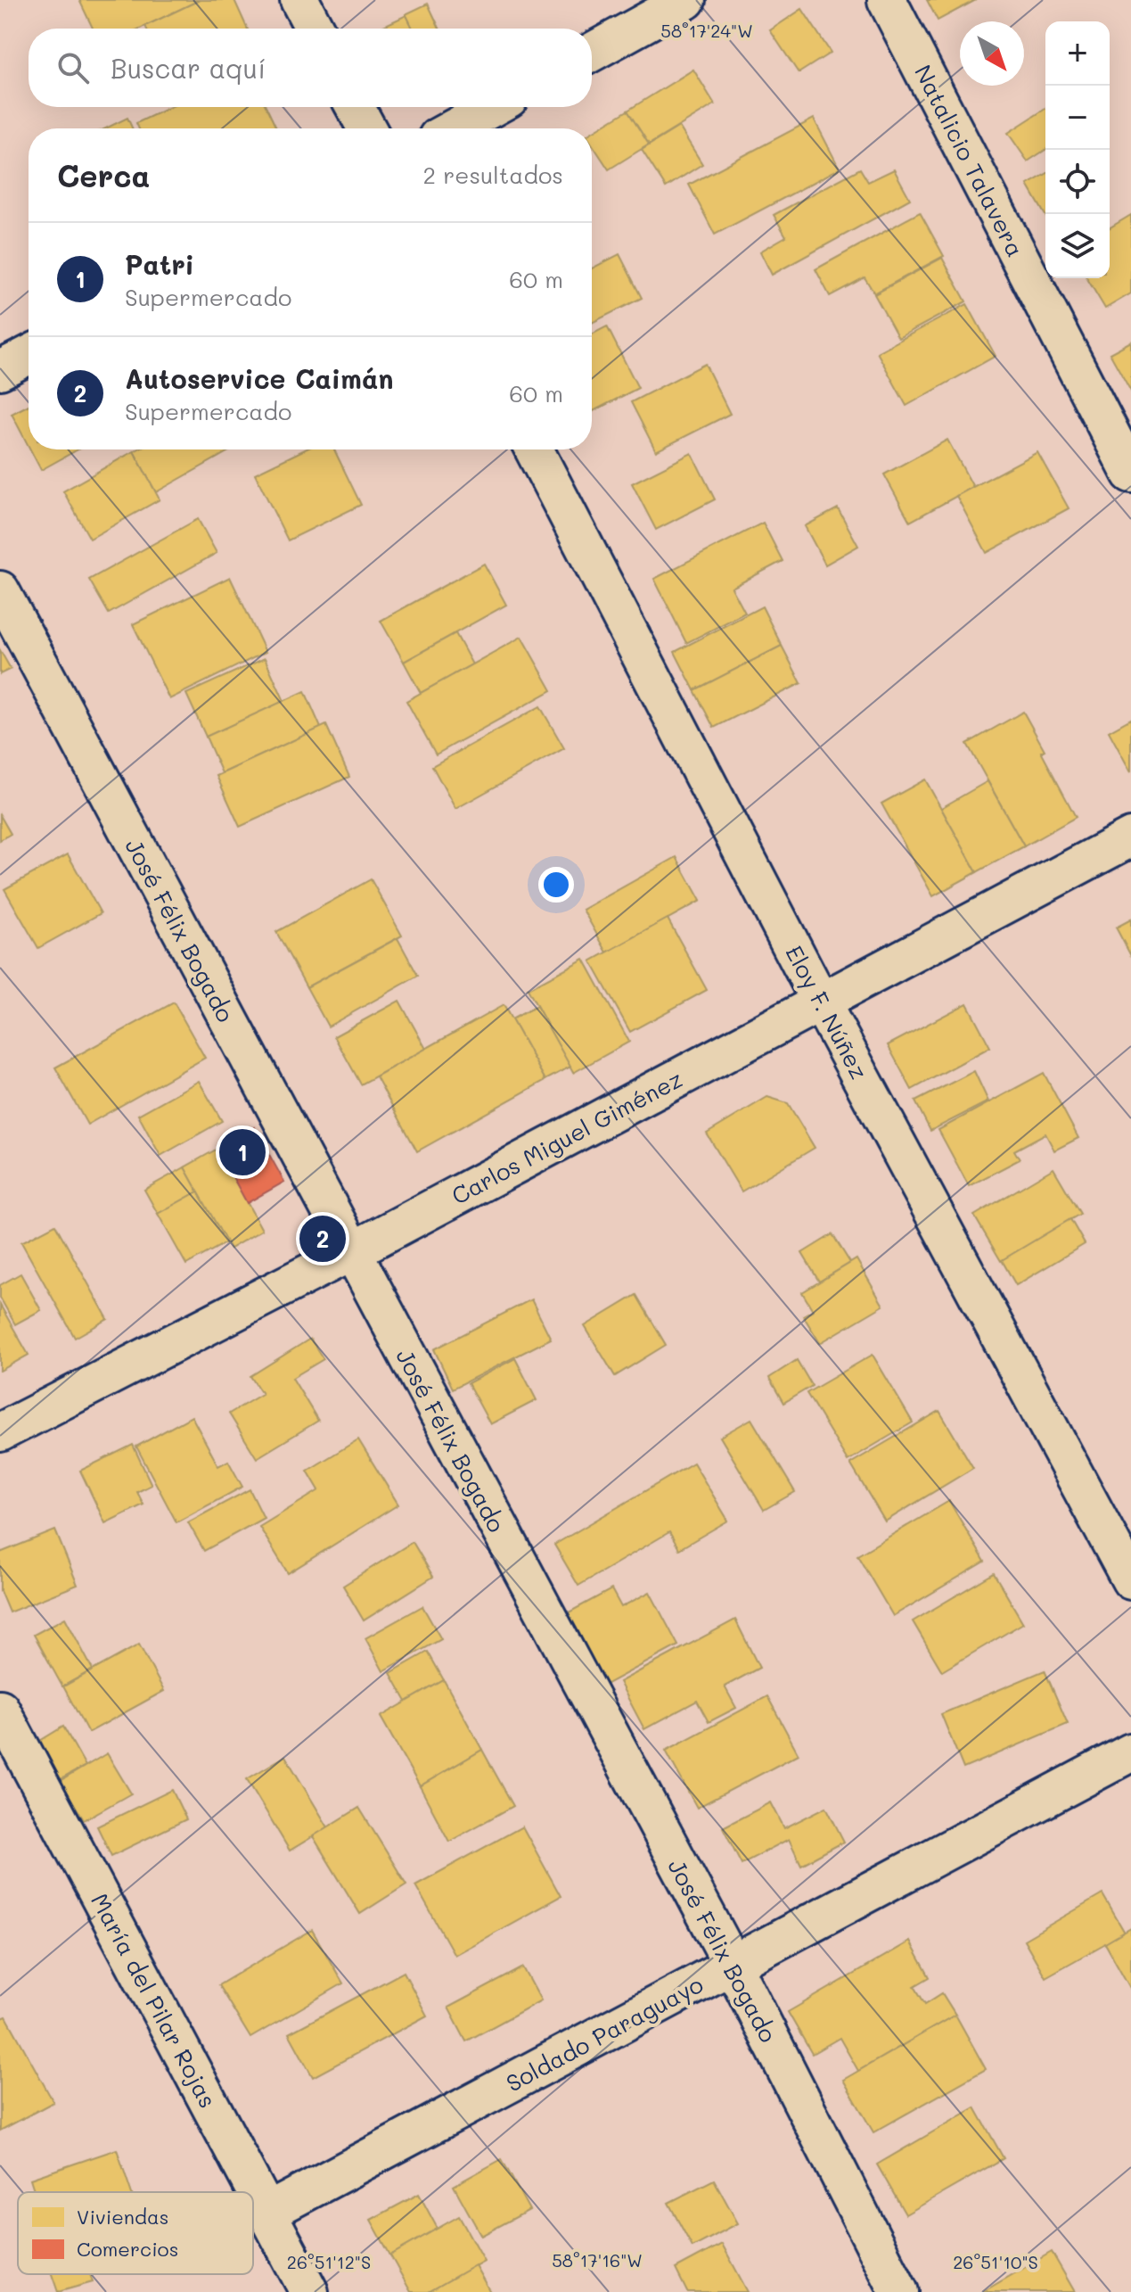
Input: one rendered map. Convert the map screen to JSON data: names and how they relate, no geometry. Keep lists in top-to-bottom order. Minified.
{"streets":{"street":["Natalicio Talavera","José Félix Bogado","Eloy F. Núñez","Carlos Miguel Giménez","María del Pilar Rojas","Soldado Paraguayo"]},"crossings":[["José Félix Bogado","Carlos Miguel Giménez"],["José Félix Bogado","Soldado Paraguayo"],["Eloy F. Núñez","Carlos Miguel Giménez"],["María del Pilar Rojas","Soldado Paraguayo"]],"legend":["Viviendas","Comercios"],"north":"bottom right","page":{"map_buttons":["+","−"],"search":"Buscar aquí","heading":["Cerca","2 resultados"],"list":[{"mark":"1","name":"Patri","note":"Supermercado","value":"60 m"},{"mark":"2","name":"Autoservice Caimán","note":"Supermercado","value":"60 m"}],"pins":["1","2"]},"coordinates":["58°17'24\"W","58°17'16\"W","26°51'12\"S","26°51'10\"S"]}
